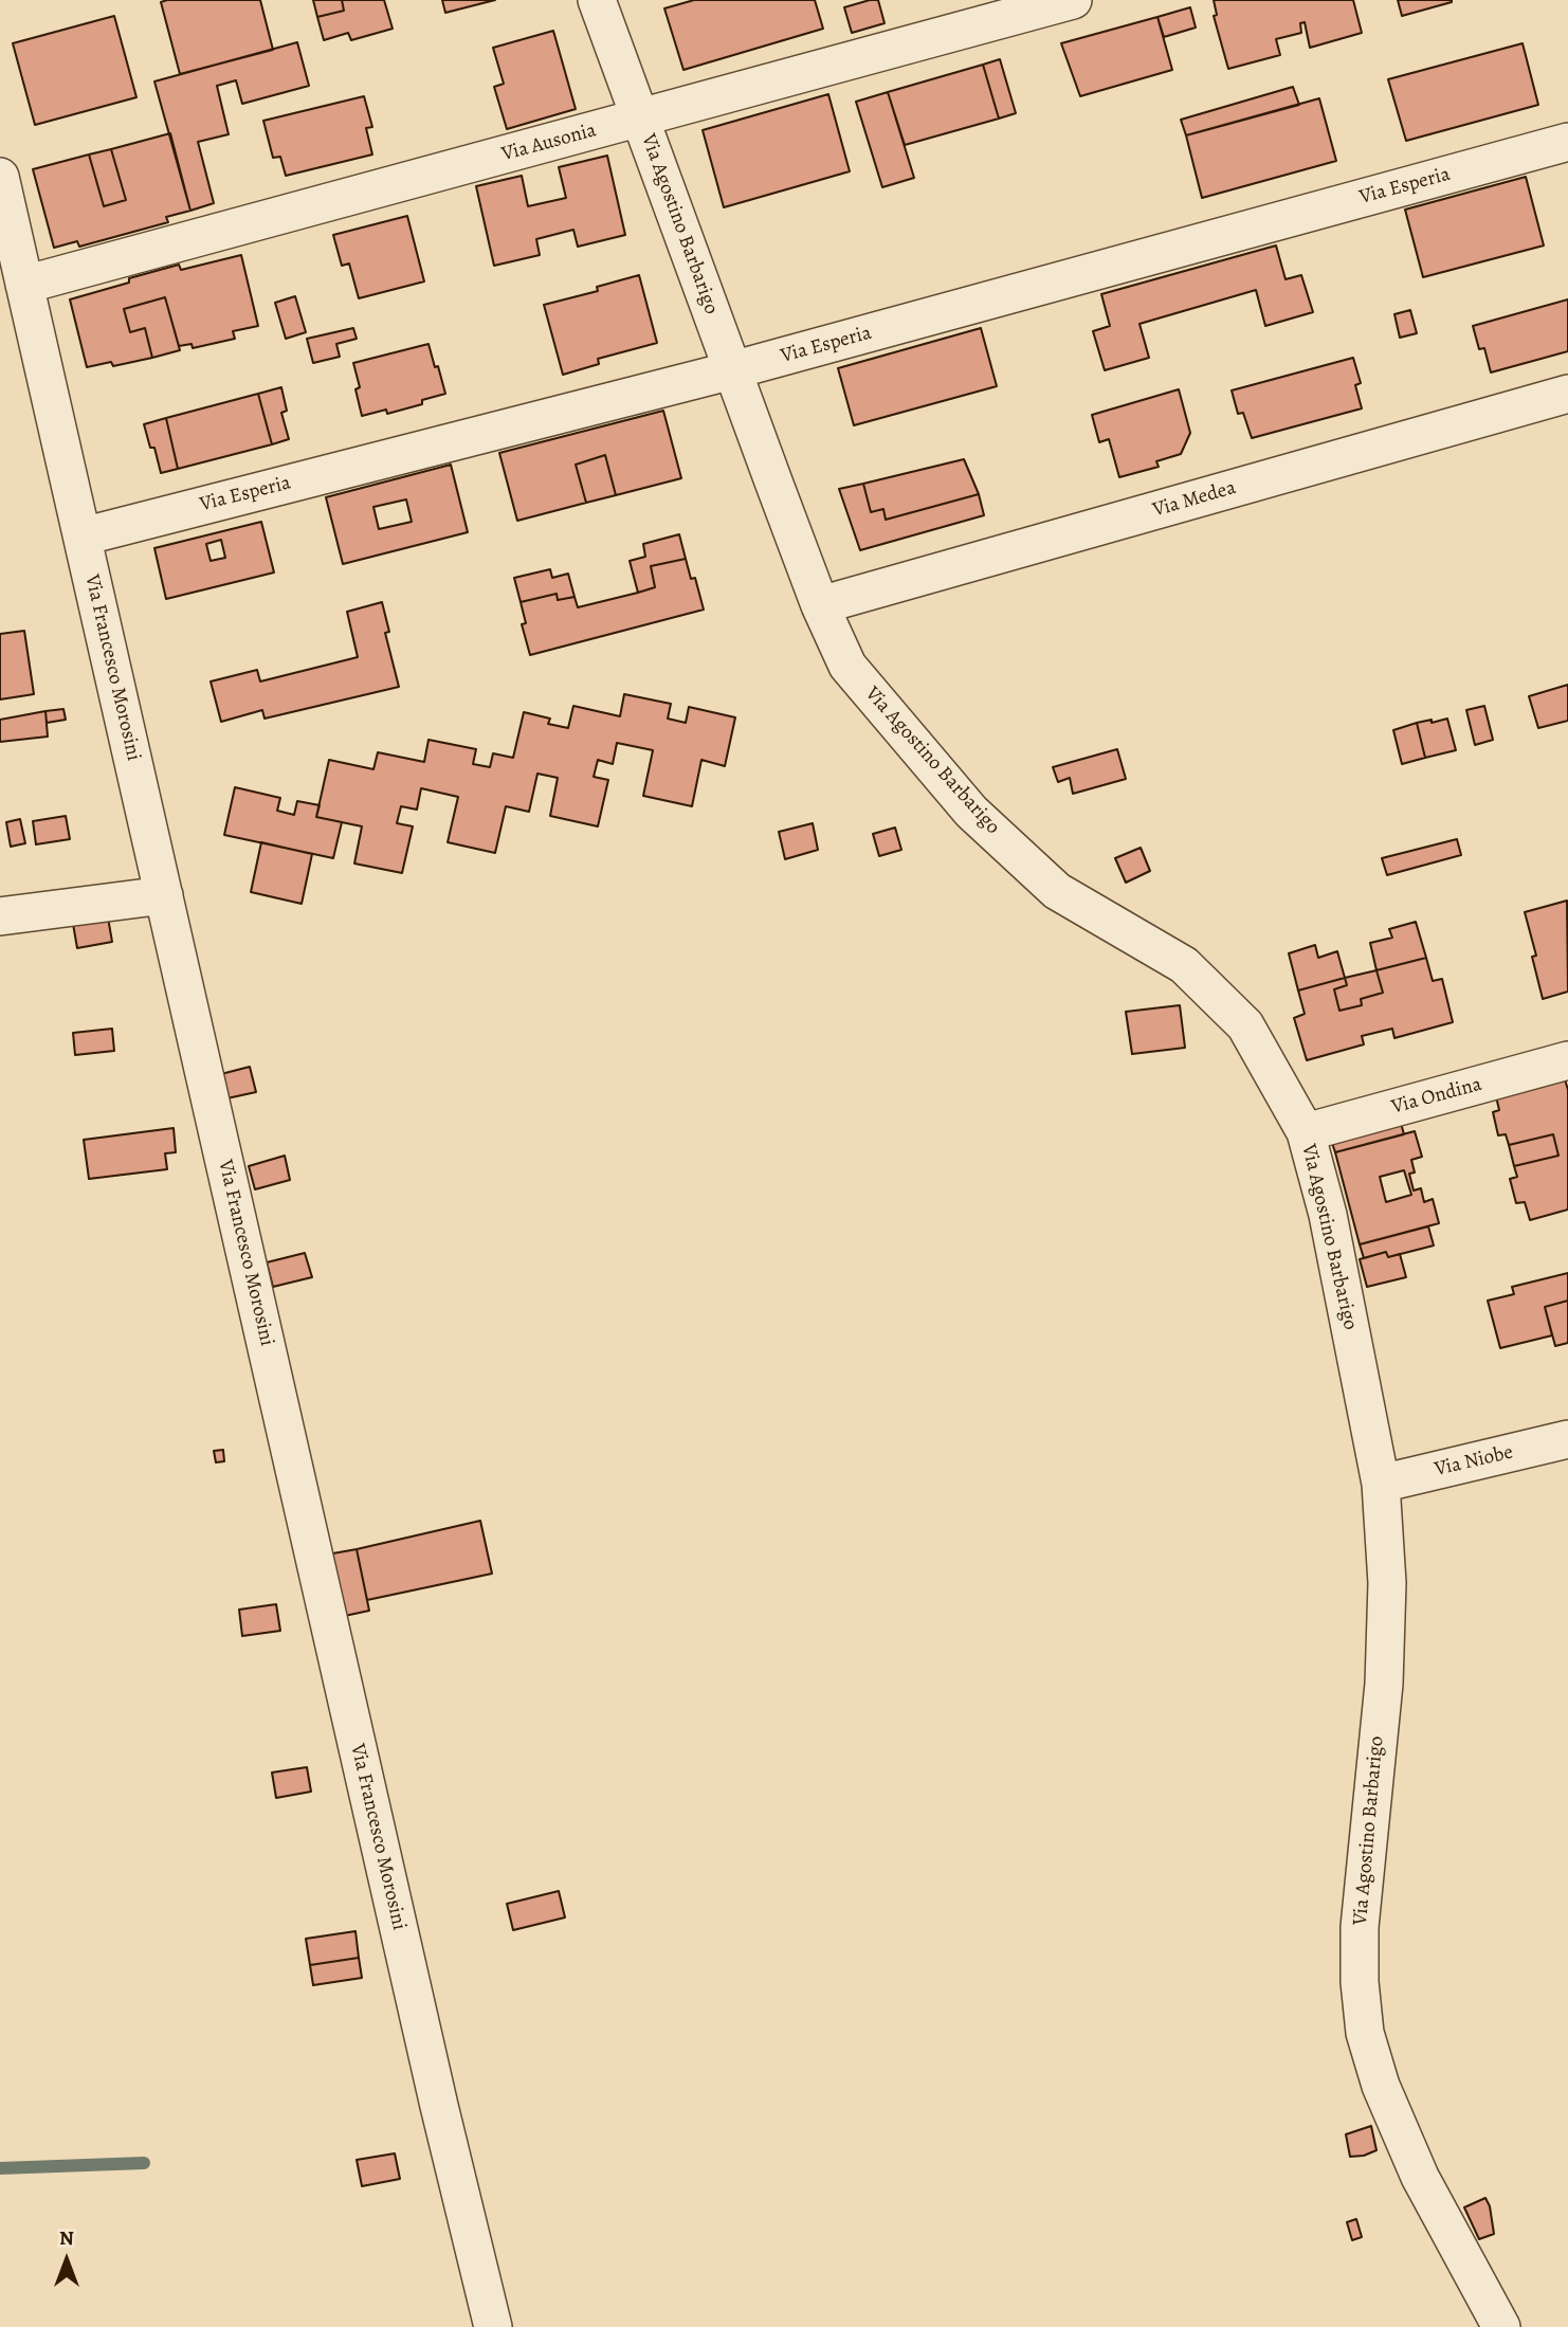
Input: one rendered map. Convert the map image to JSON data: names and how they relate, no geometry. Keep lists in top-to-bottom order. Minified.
{"streets":{"street":["Via Ausonia","Via Esperia","Via Agostino Barbarigo","Via Medea","Via Francesco Morosini","Via Ondina","Via Niobe"]},"crossings":[["Via Ausonia","Via Agostino Barbarigo"],["Via Ausonia","Via Francesco Morosini"],["Via Esperia","Via Agostino Barbarigo"],["Via Esperia","Via Francesco Morosini"],["Via Agostino Barbarigo","Via Medea"],["Via Agostino Barbarigo","Via Ondina"],["Via Agostino Barbarigo","Via Niobe"]],"north":"top"}
